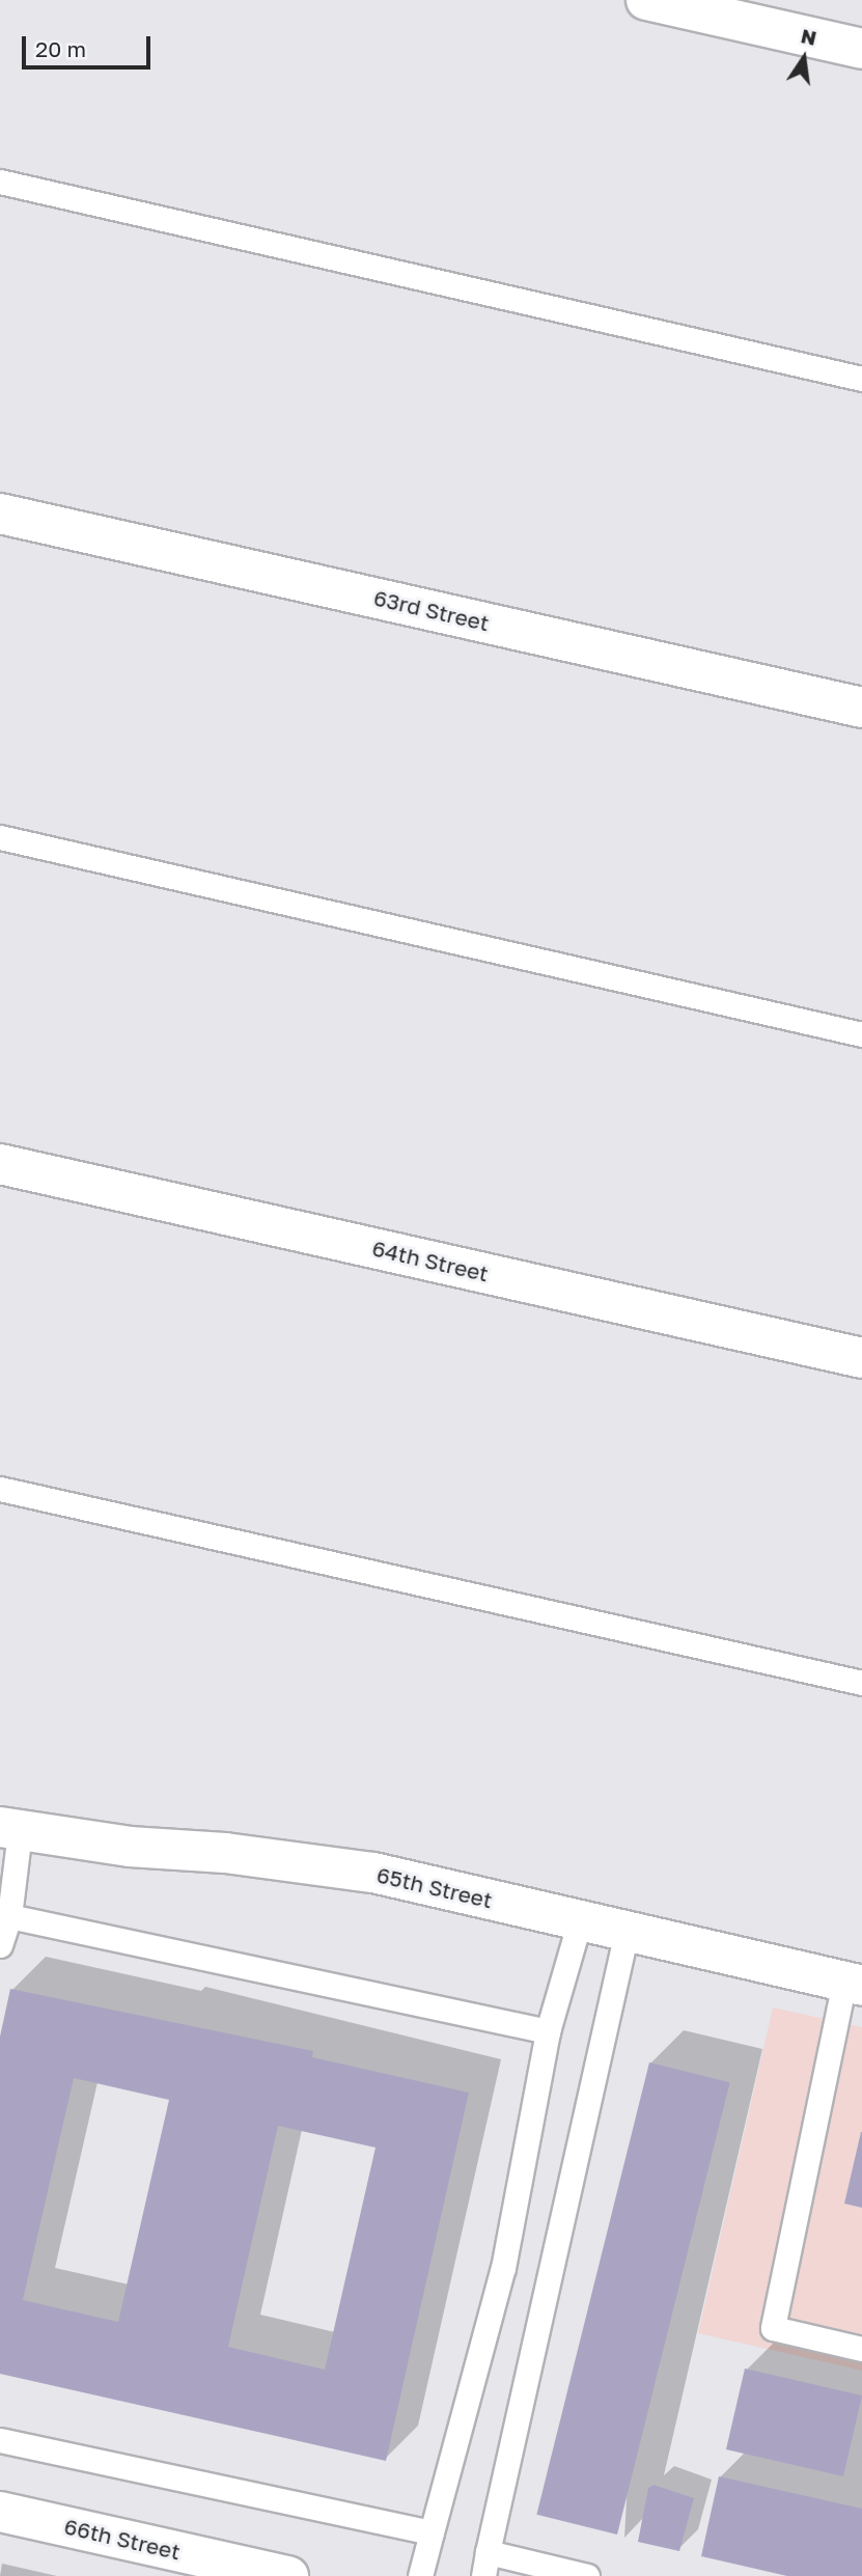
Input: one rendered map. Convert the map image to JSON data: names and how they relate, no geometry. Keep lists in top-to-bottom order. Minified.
{"streets":{"street":["63rd Street","64th Street","65th Street","66th Street"]},"scale_bar":"20 m","north":"top"}
